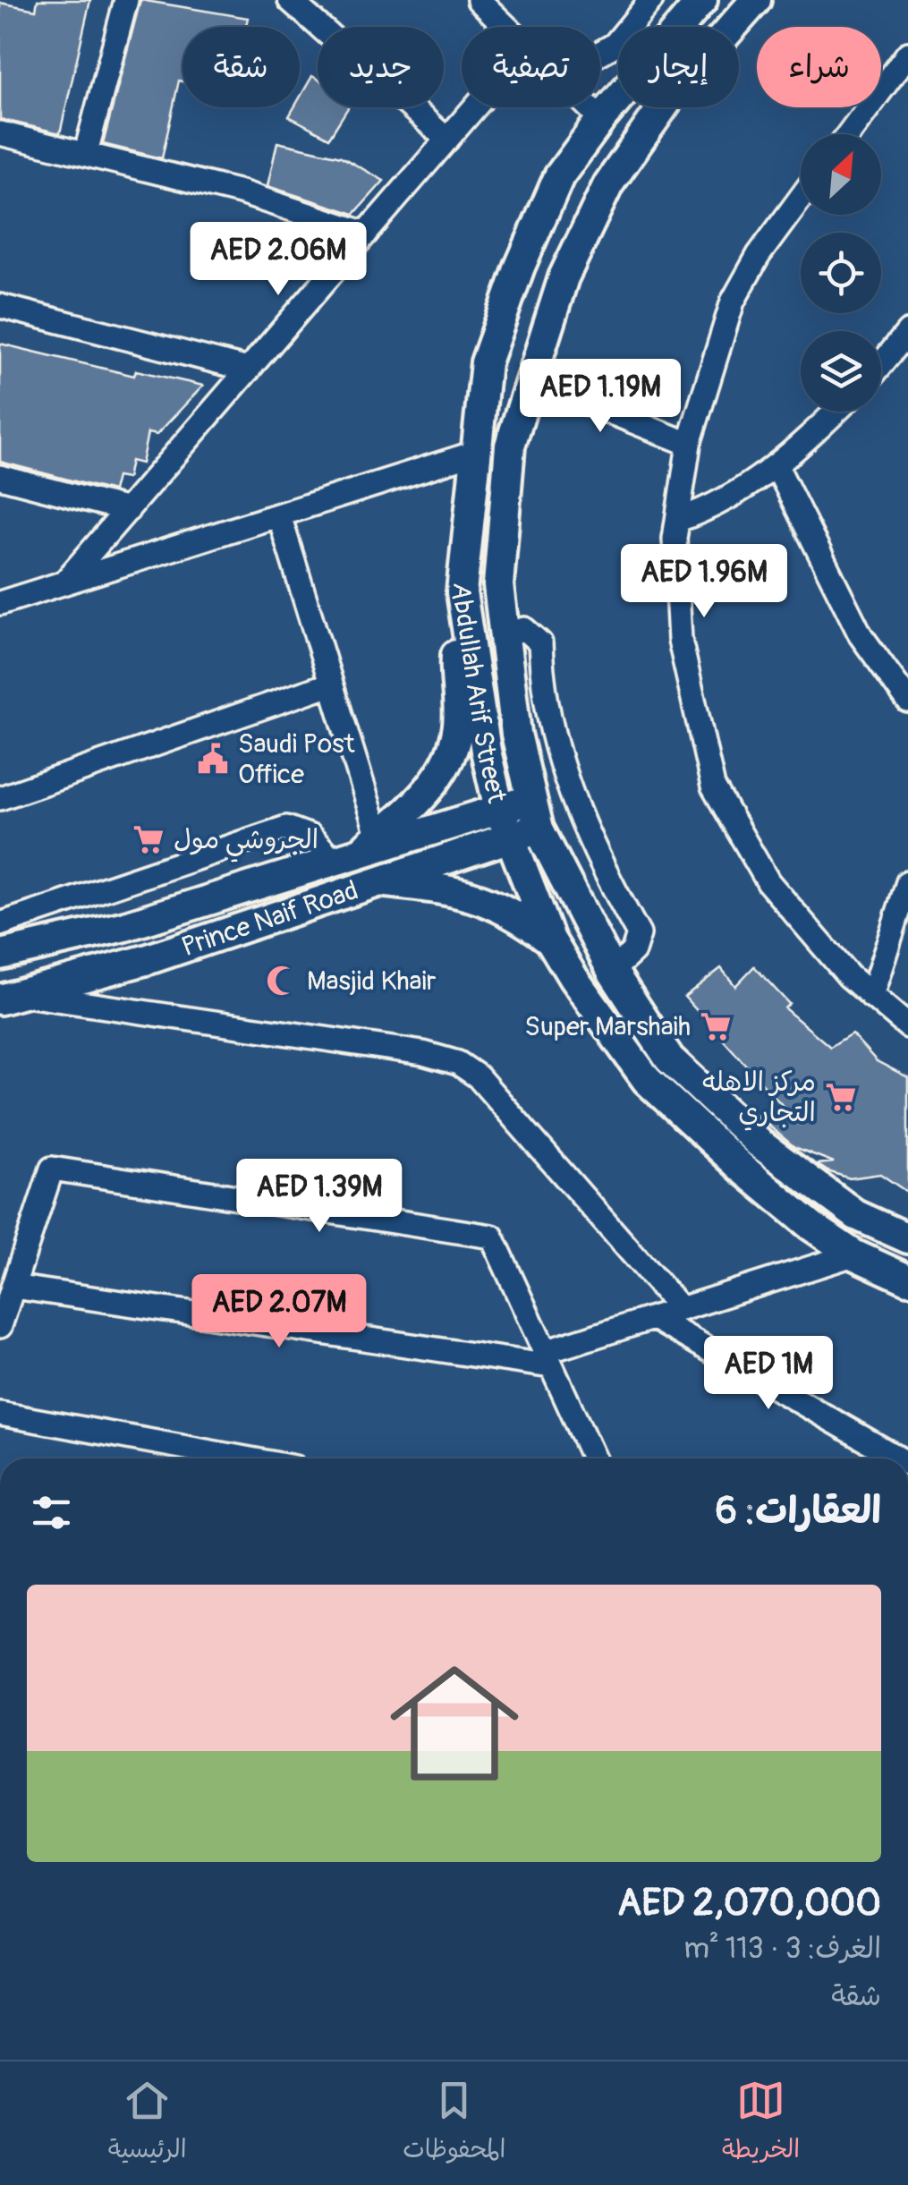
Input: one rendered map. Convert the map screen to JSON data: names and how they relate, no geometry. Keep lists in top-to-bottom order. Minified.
{"streets":{"main road":["Abdullah Arif Street","Prince Naif Road"]},"crossings":[["Abdullah Arif Street","Prince Naif Road"]],"places":{"public building":["Saudi Post Office"],"supermarket":["الجروشي مول","Super Marshaih","مركز الاهله التجاري"],"mosque":["Masjid Khair"]},"north":"top right","page":{"chip":["شراء","إيجار","تصفية","جديد","شقة"],"price":["AED 2.06M","AED 1.19M","AED 1.96M","AED 1.39M","AED 2.07M","AED 1M"],"heading":"العقارات: 6","list":[{"name":"AED 2,070,000","note":"الغرف: 3 · 113 m² · شقة"}],"tabs":["الخريطة","المحفوظات","الرئيسية"]}}
